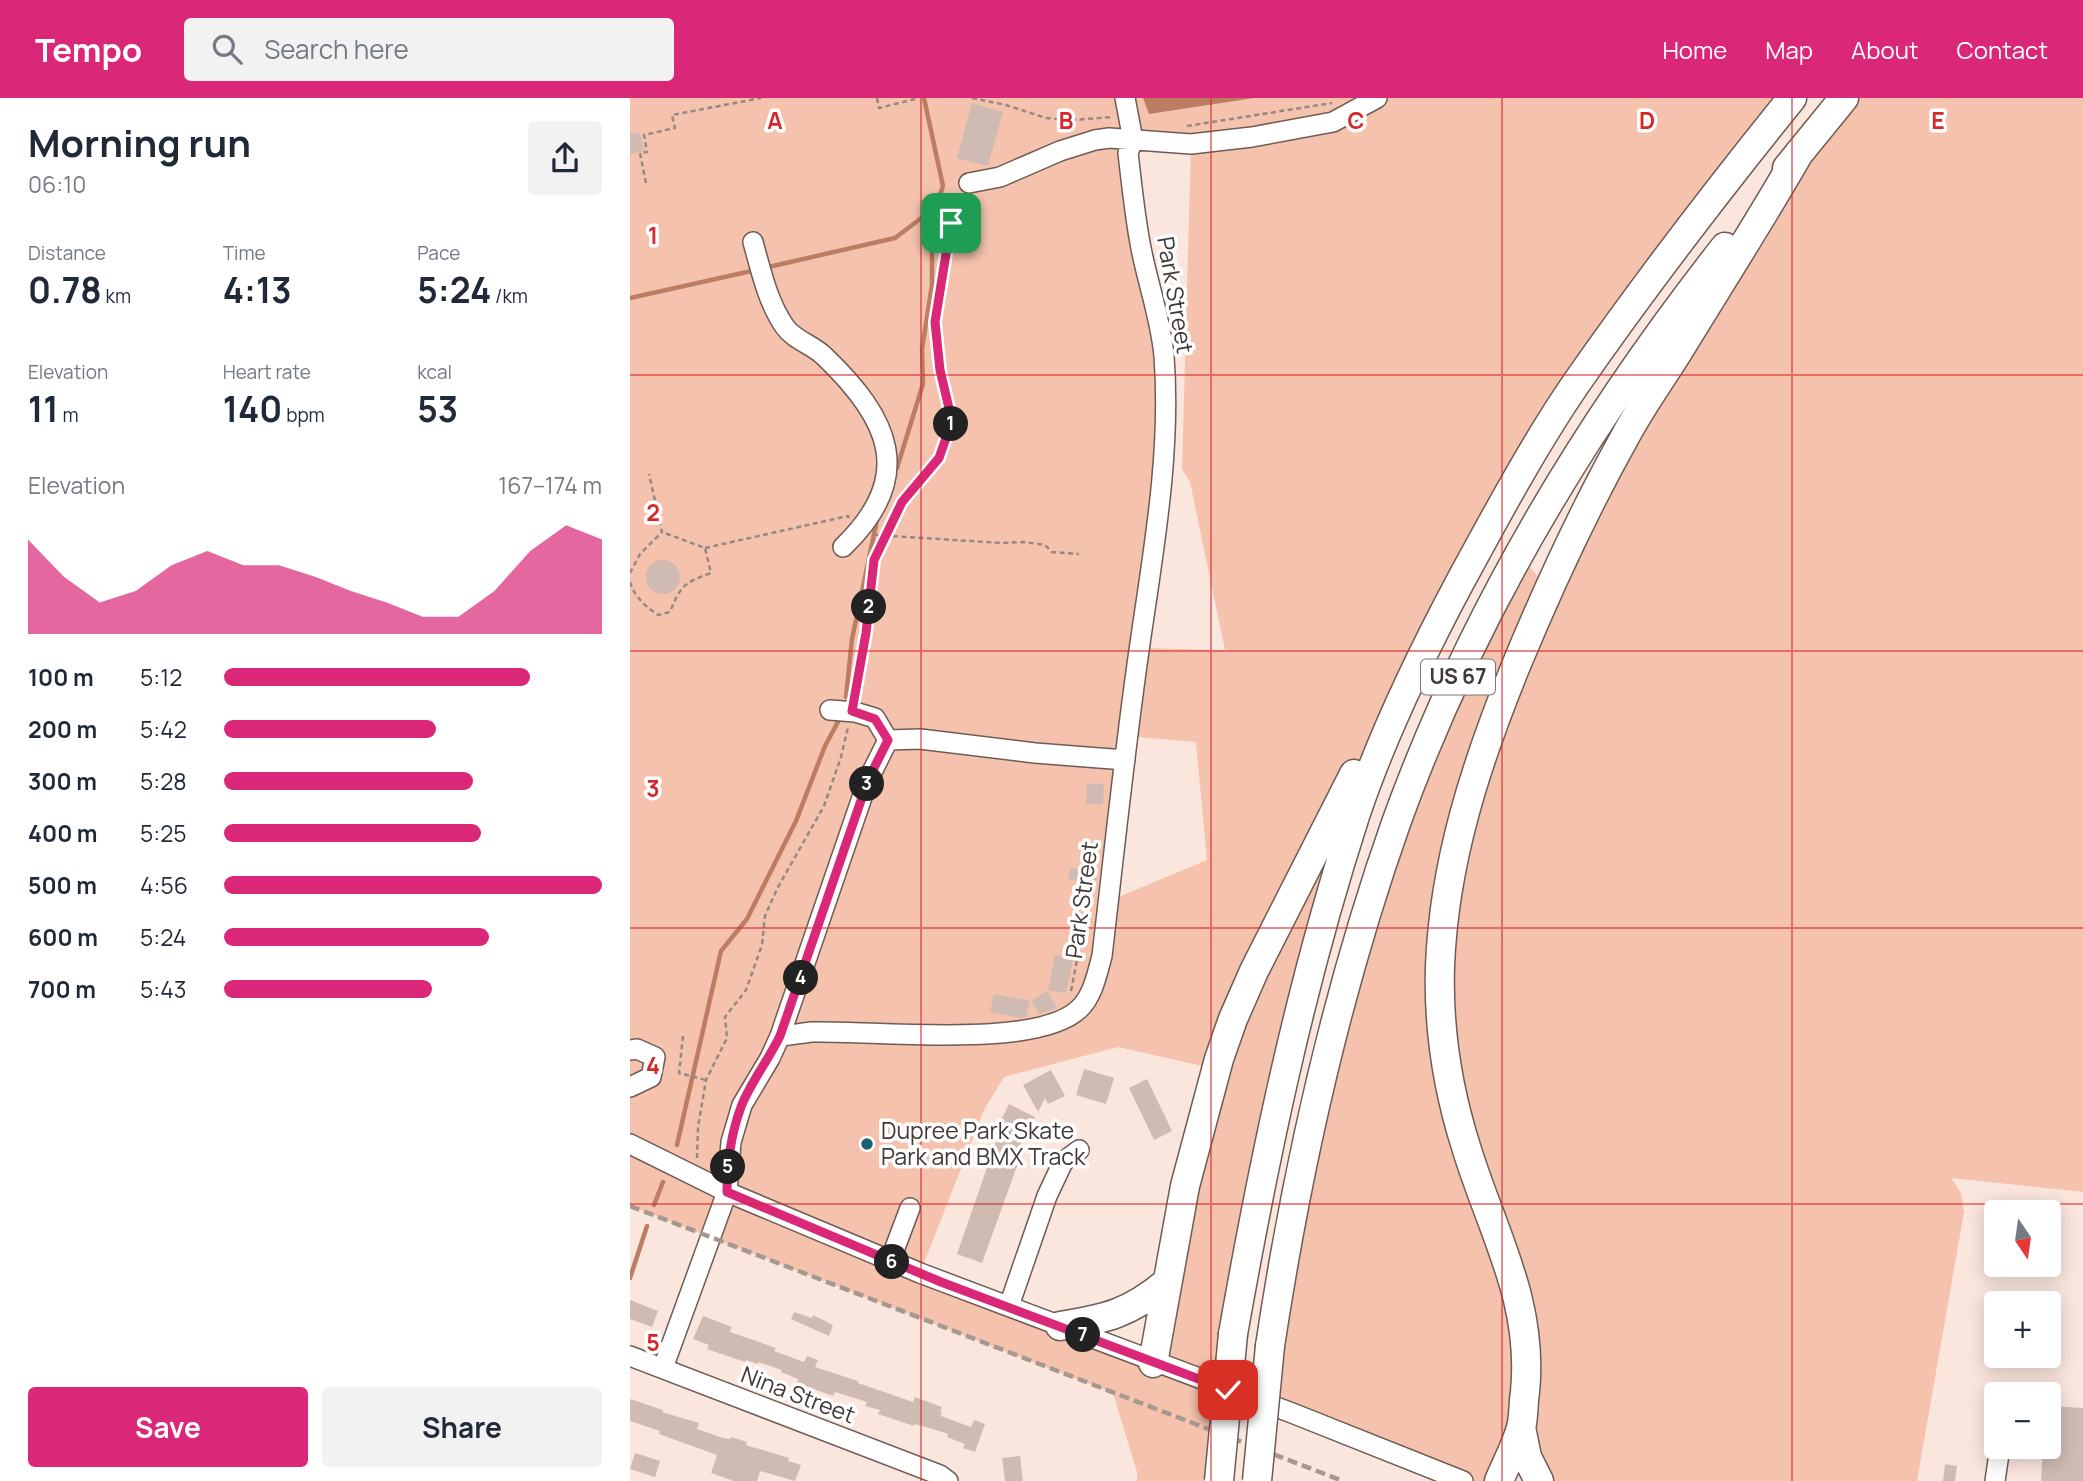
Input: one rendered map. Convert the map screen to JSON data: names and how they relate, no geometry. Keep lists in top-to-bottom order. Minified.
{"streets":{"highway":["US 67"],"street":["Park Street","Nina Street"]},"places":["Dupree Park Skate Park and BMX Track"],"north":"bottom","page":{"header":"Tempo","search":"Search here","nav":["Home","Map","About","Contact"],"heading":["Morning run","06:10"],"stats":[["Distance","0.78 km"],["Time","4:13"],["Pace","5:24 /km"],["Elevation","11 m"],["Heart rate","140 bpm"],["kcal","53"]],"pins":["1","2","3","4","5","6","7"],"chart":["Elevation","167–174 m"],"list":[{"name":"100 m","note":"5:12"},{"name":"200 m","note":"5:42"},{"name":"300 m","note":"5:28"},{"name":"400 m","note":"5:25"},{"name":"500 m","note":"4:56"},{"name":"600 m","note":"5:24"},{"name":"700 m","note":"5:43"}],"map_buttons":["+","−"],"buttons":["Save","Share"]},"grid":{"columns":["A","B","C","D","E"],"rows":["1","2","3","4","5"]}}
